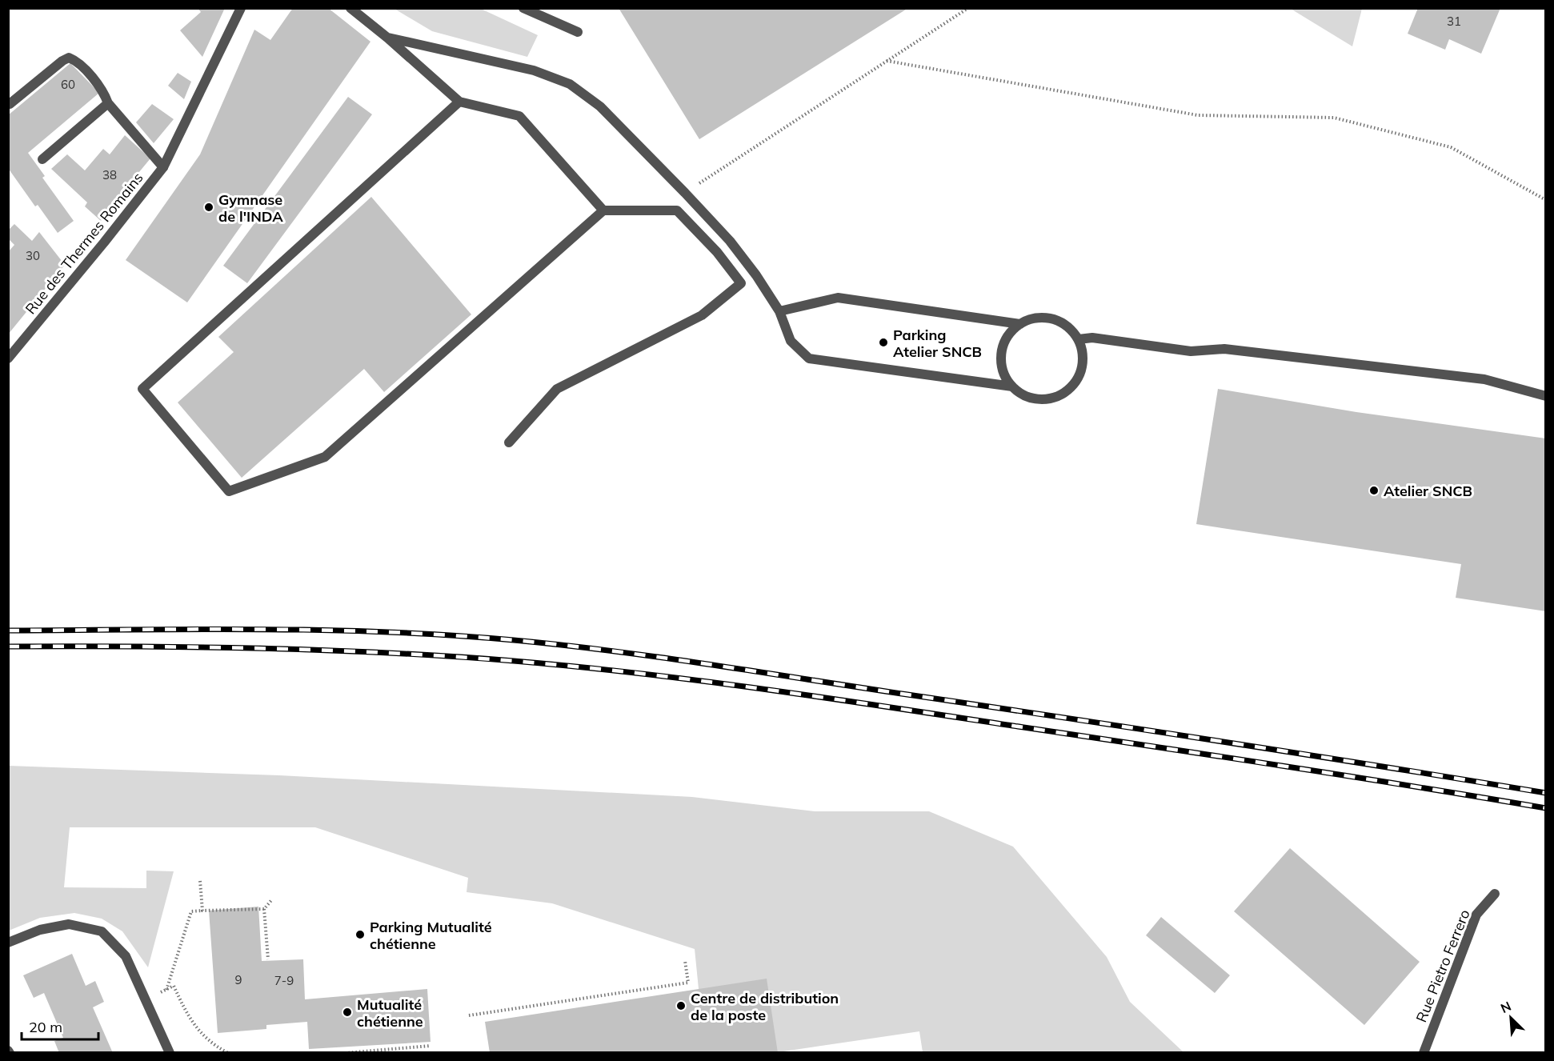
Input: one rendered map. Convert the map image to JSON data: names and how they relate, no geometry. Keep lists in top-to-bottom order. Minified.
{"streets":{"street":["Rue des Thermes Romains","Rue Pietro Ferrero"]},"places":["Gymnase de l'INDA","Parking Atelier SNCB","Atelier SNCB","Parking Mutualité chétienne","Centre de distribution de la poste","Mutualité chétienne"],"house_numbers":["31","60","38","30","9","7-9"],"scale_bar":"20 m","north":"top left"}
